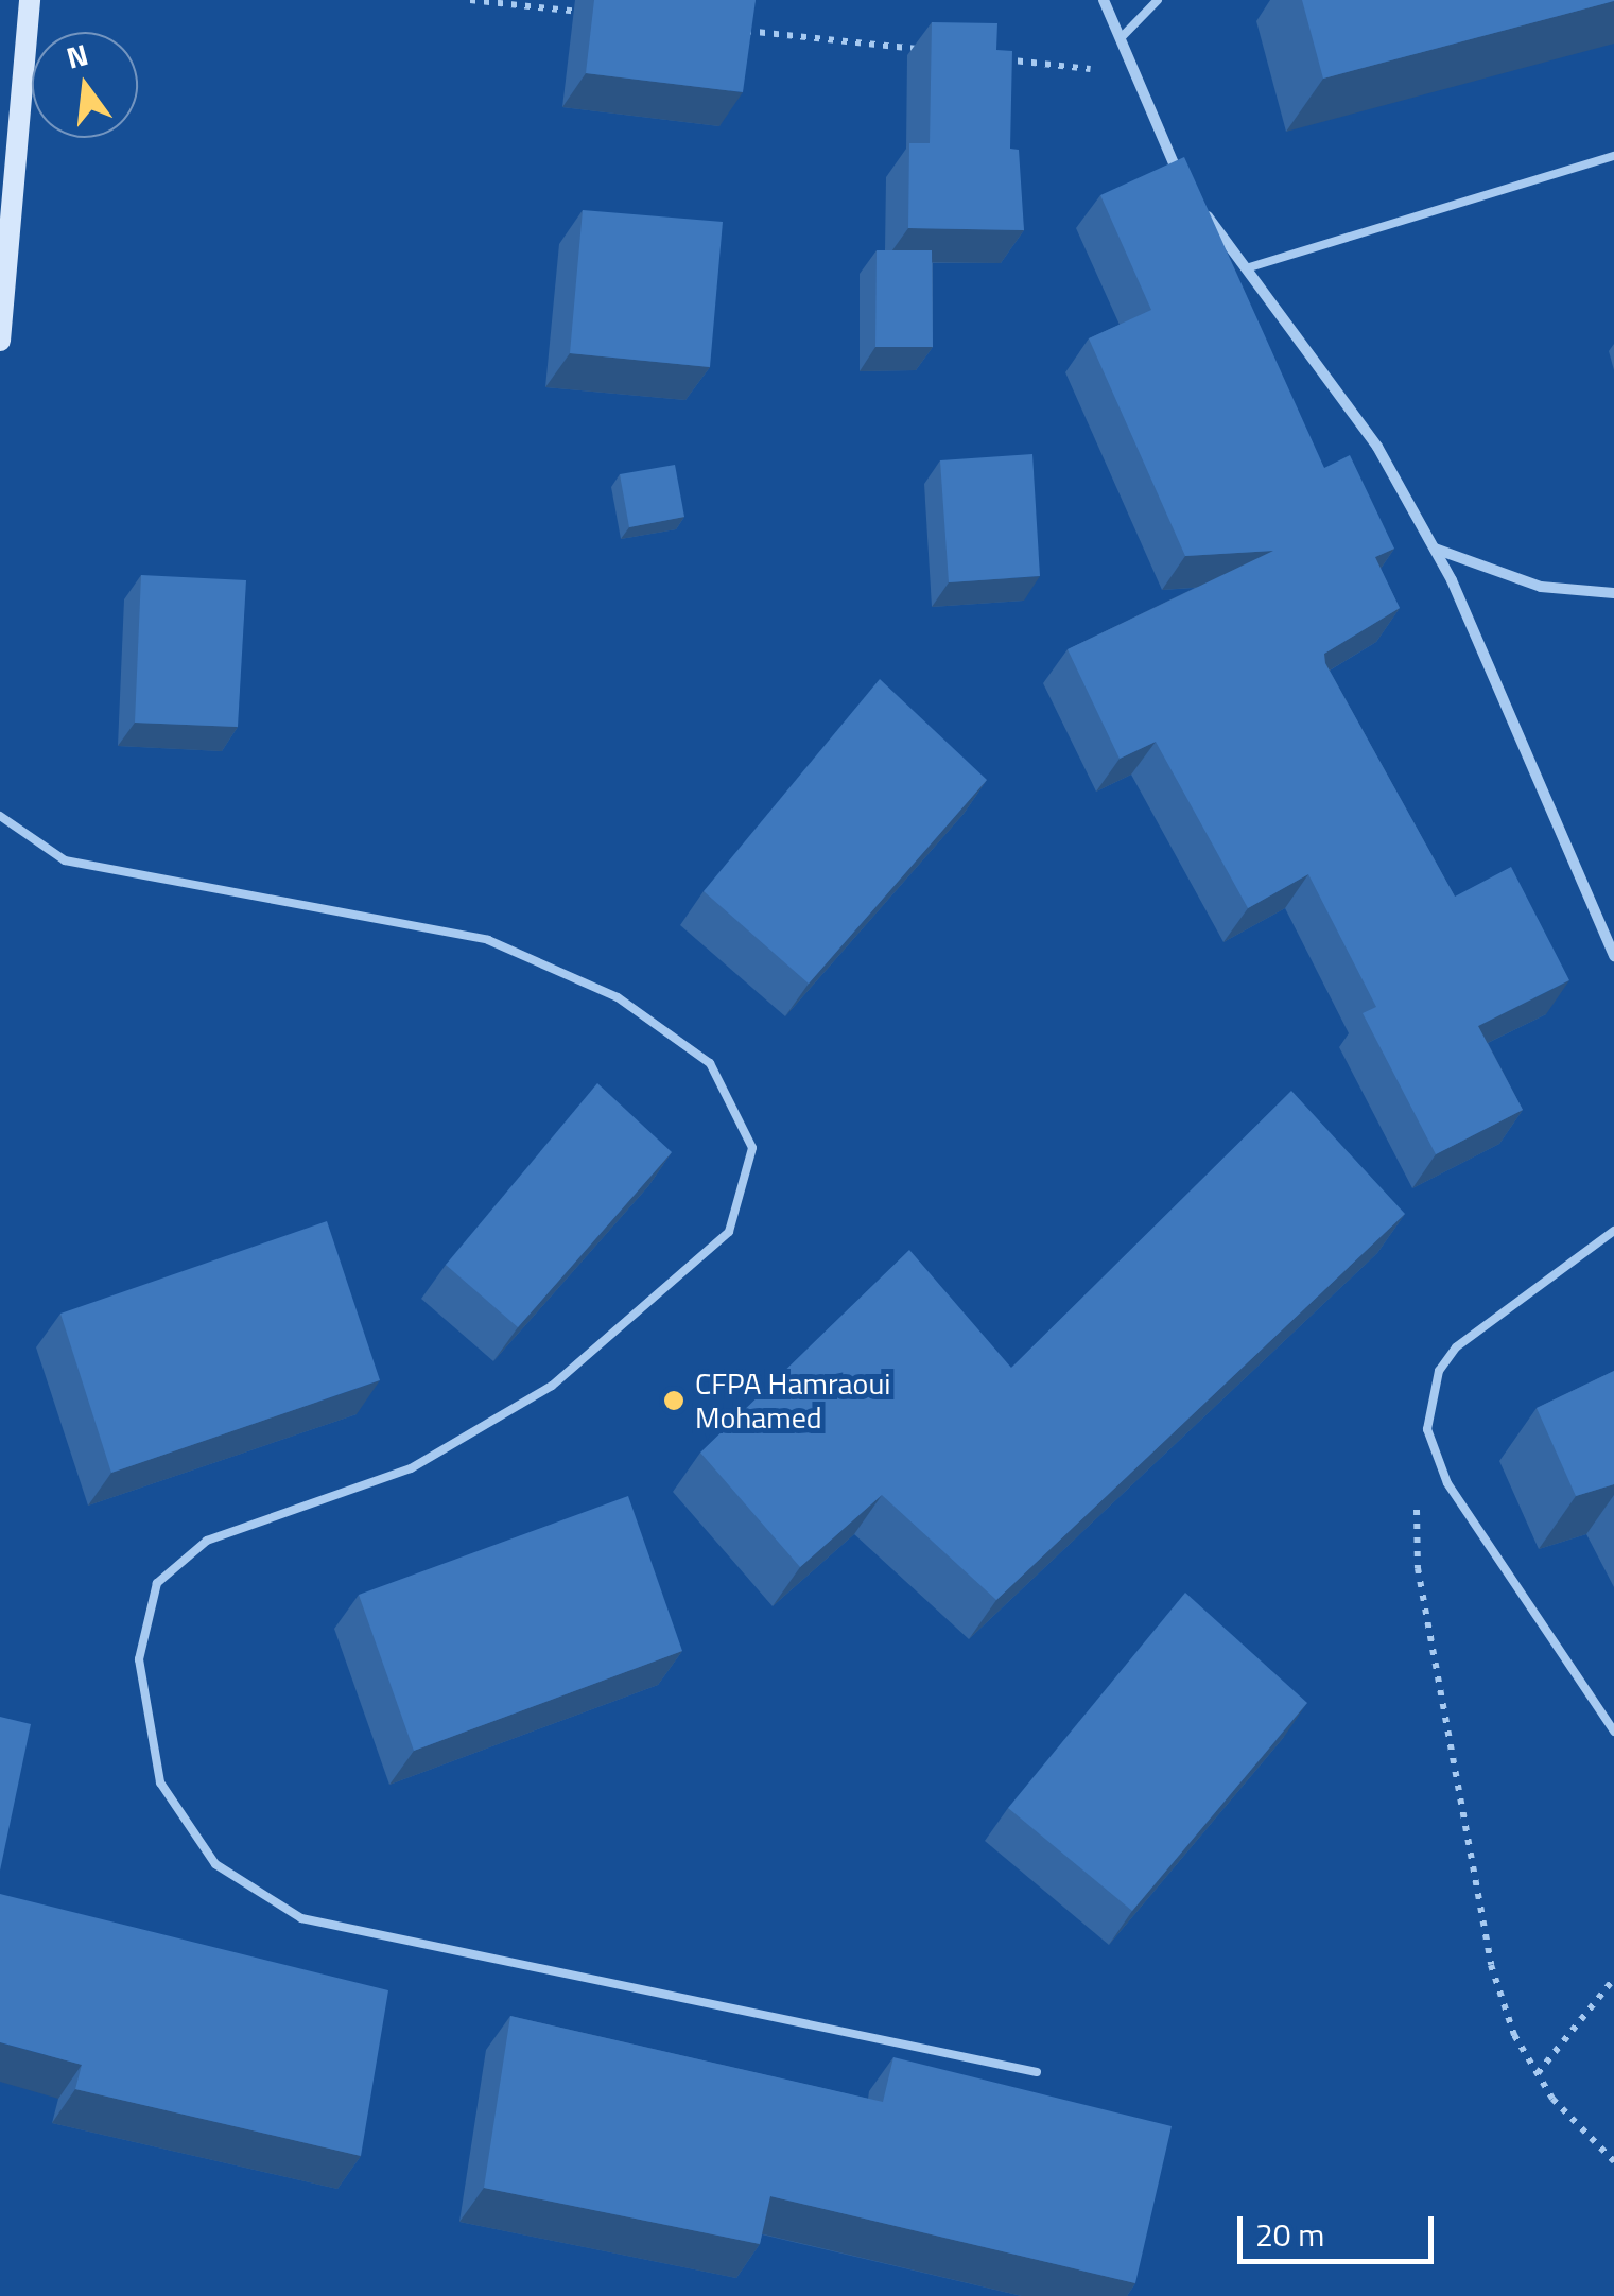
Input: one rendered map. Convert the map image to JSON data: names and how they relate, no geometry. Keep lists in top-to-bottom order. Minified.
{"places":["CFPA Hamraoui Mohamed"],"scale_bar":"20 m","north":"top"}
